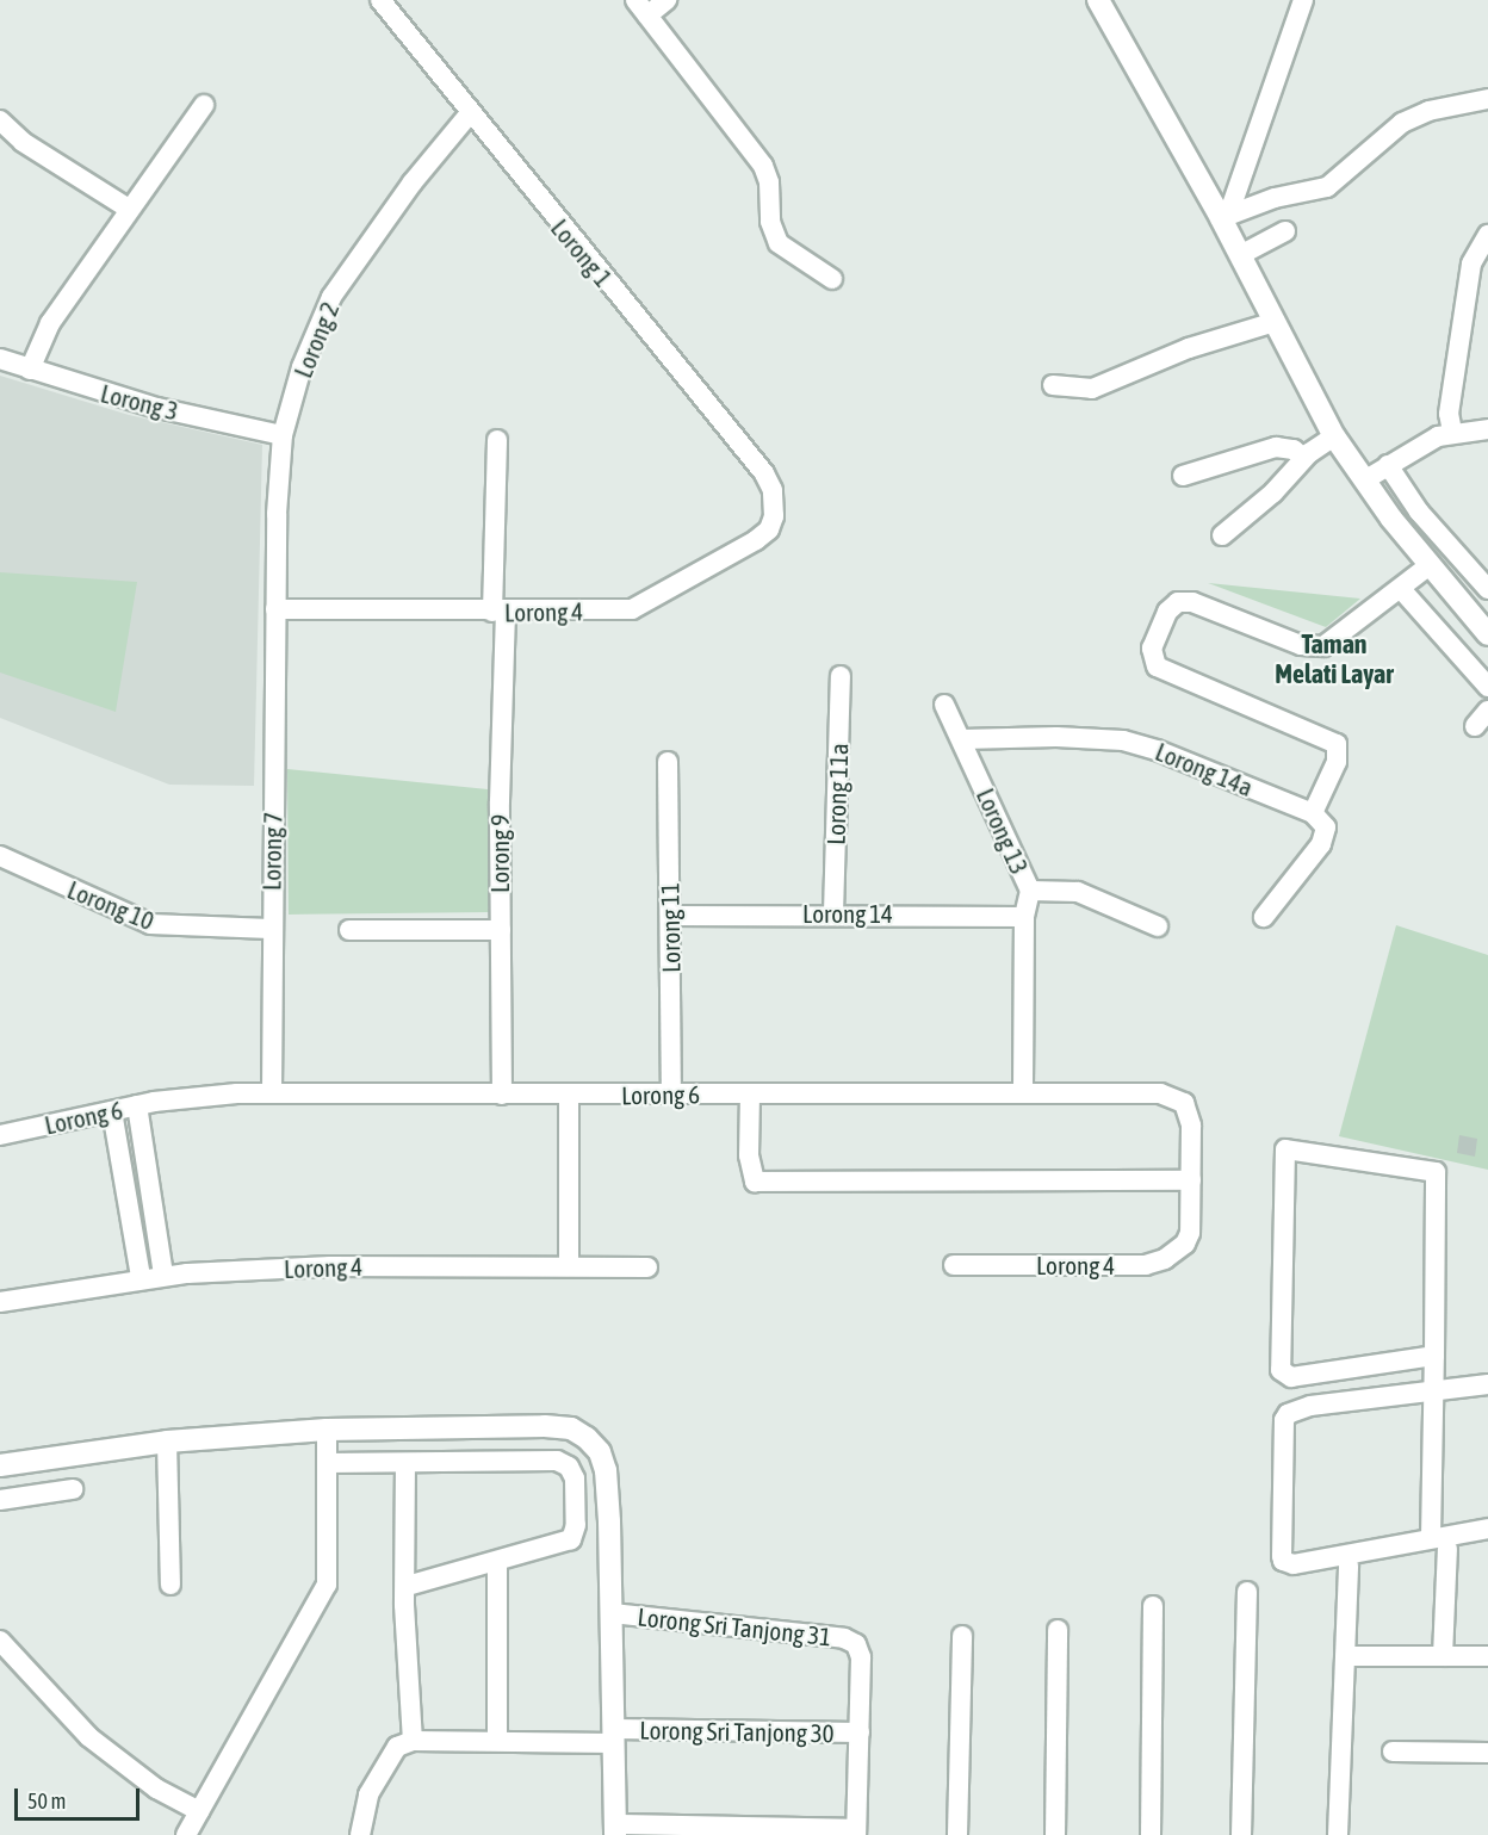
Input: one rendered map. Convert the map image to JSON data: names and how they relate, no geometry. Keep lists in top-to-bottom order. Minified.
{"streets":{"street":["Lorong 1","Lorong 2","Lorong 3","Lorong 4","Lorong 14a","Lorong 11a","Lorong 13","Lorong 7","Lorong 9","Lorong 10","Lorong 14","Lorong 11","Lorong 6","Lorong Sri Tanjong 31","Lorong Sri Tanjong 30"]},"crossings":[["Lorong 1","Lorong 2"],["Lorong 1","Lorong 4"],["Lorong 2","Lorong 3"],["Lorong 2","Lorong 4"],["Lorong 2","Lorong 7"],["Lorong 4","Lorong 7"],["Lorong 4","Lorong 9"],["Lorong 4","Lorong 6"],["Lorong 14a","Lorong 13"],["Lorong 11a","Lorong 14"],["Lorong 13","Lorong 14"],["Lorong 13","Lorong 6"],["Lorong 7","Lorong 10"],["Lorong 7","Lorong 6"],["Lorong 9","Lorong 6"],["Lorong 14","Lorong 11"],["Lorong 11","Lorong 6"],["Lorong Sri Tanjong 31","Lorong Sri Tanjong 30"]],"districts":["Taman Melati Layar"],"scale_bar":"50 m"}
